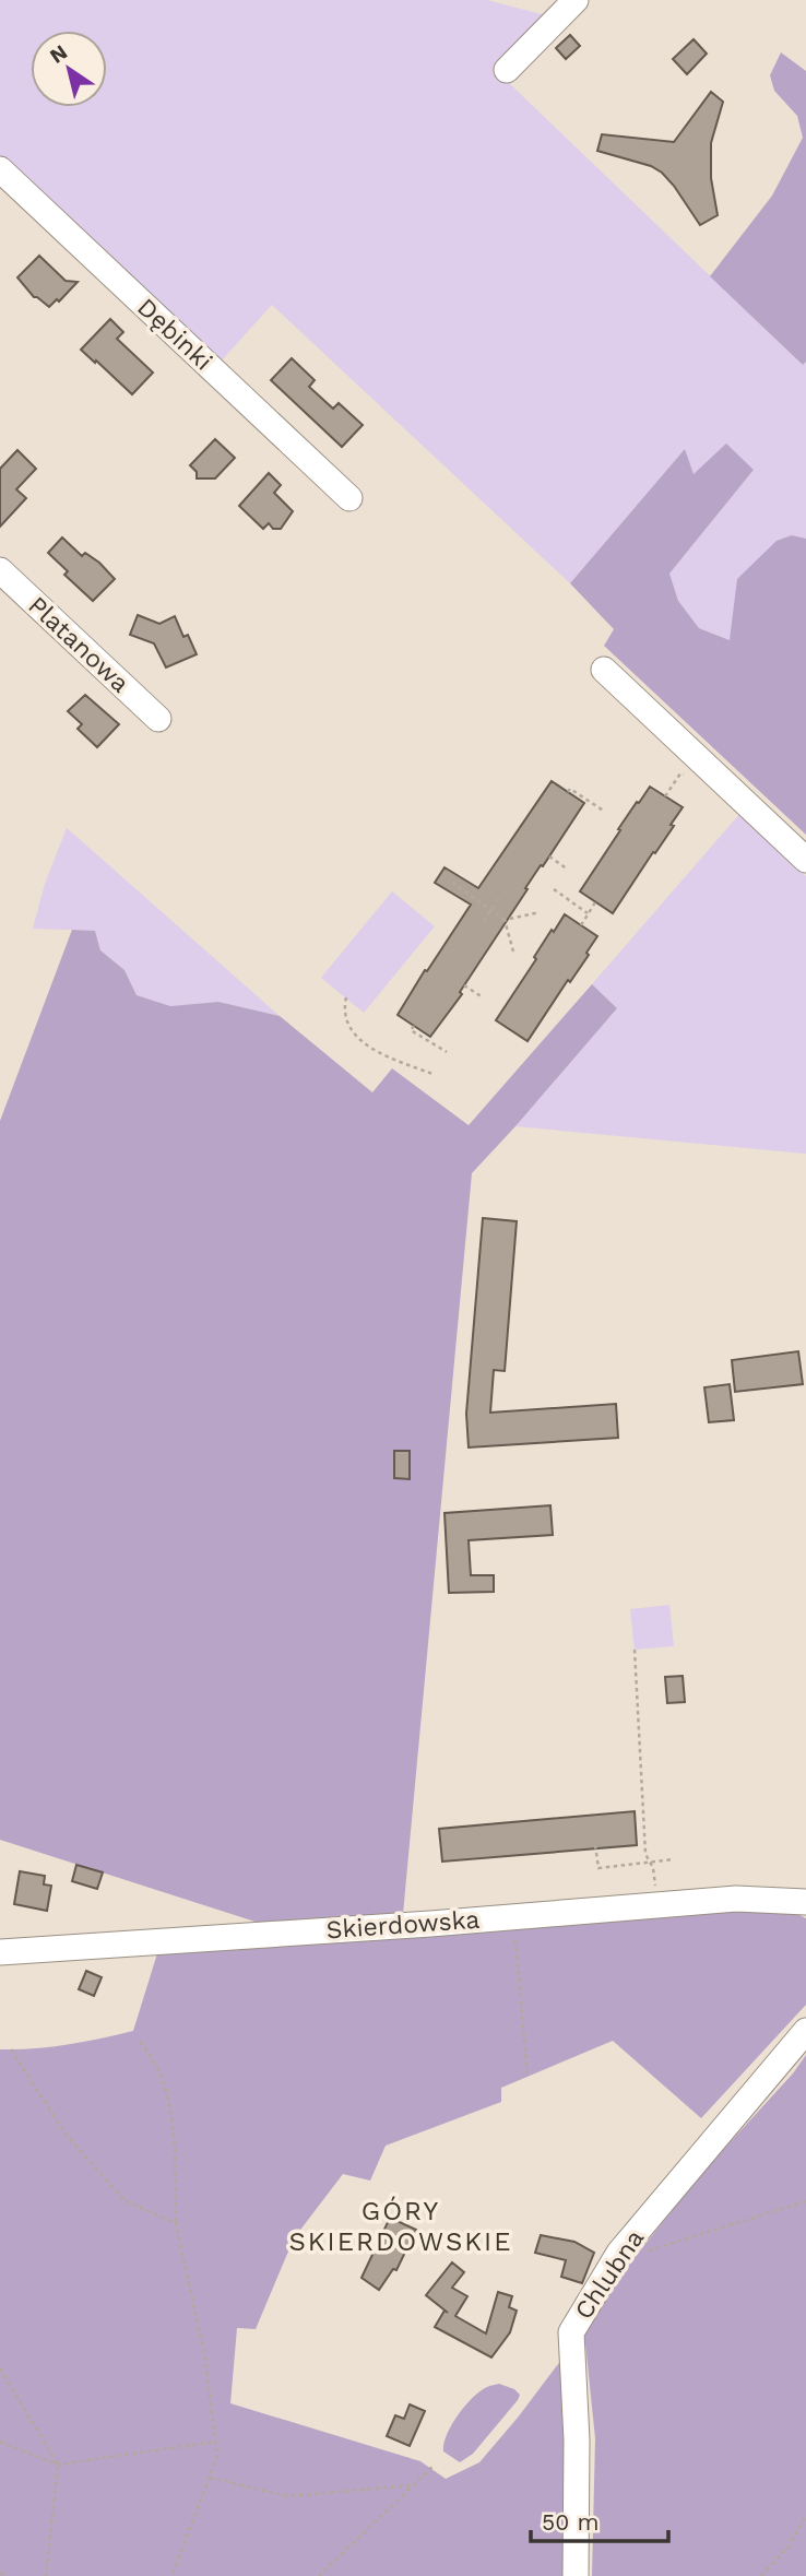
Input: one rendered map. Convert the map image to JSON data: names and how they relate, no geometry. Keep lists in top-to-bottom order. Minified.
{"streets":{"street":["Dębinki","Platanowa","Skierdowska","Chlubna"]},"districts":["GÓRY SKIERDOWSKIE"],"scale_bar":"50 m","north":"top left"}
